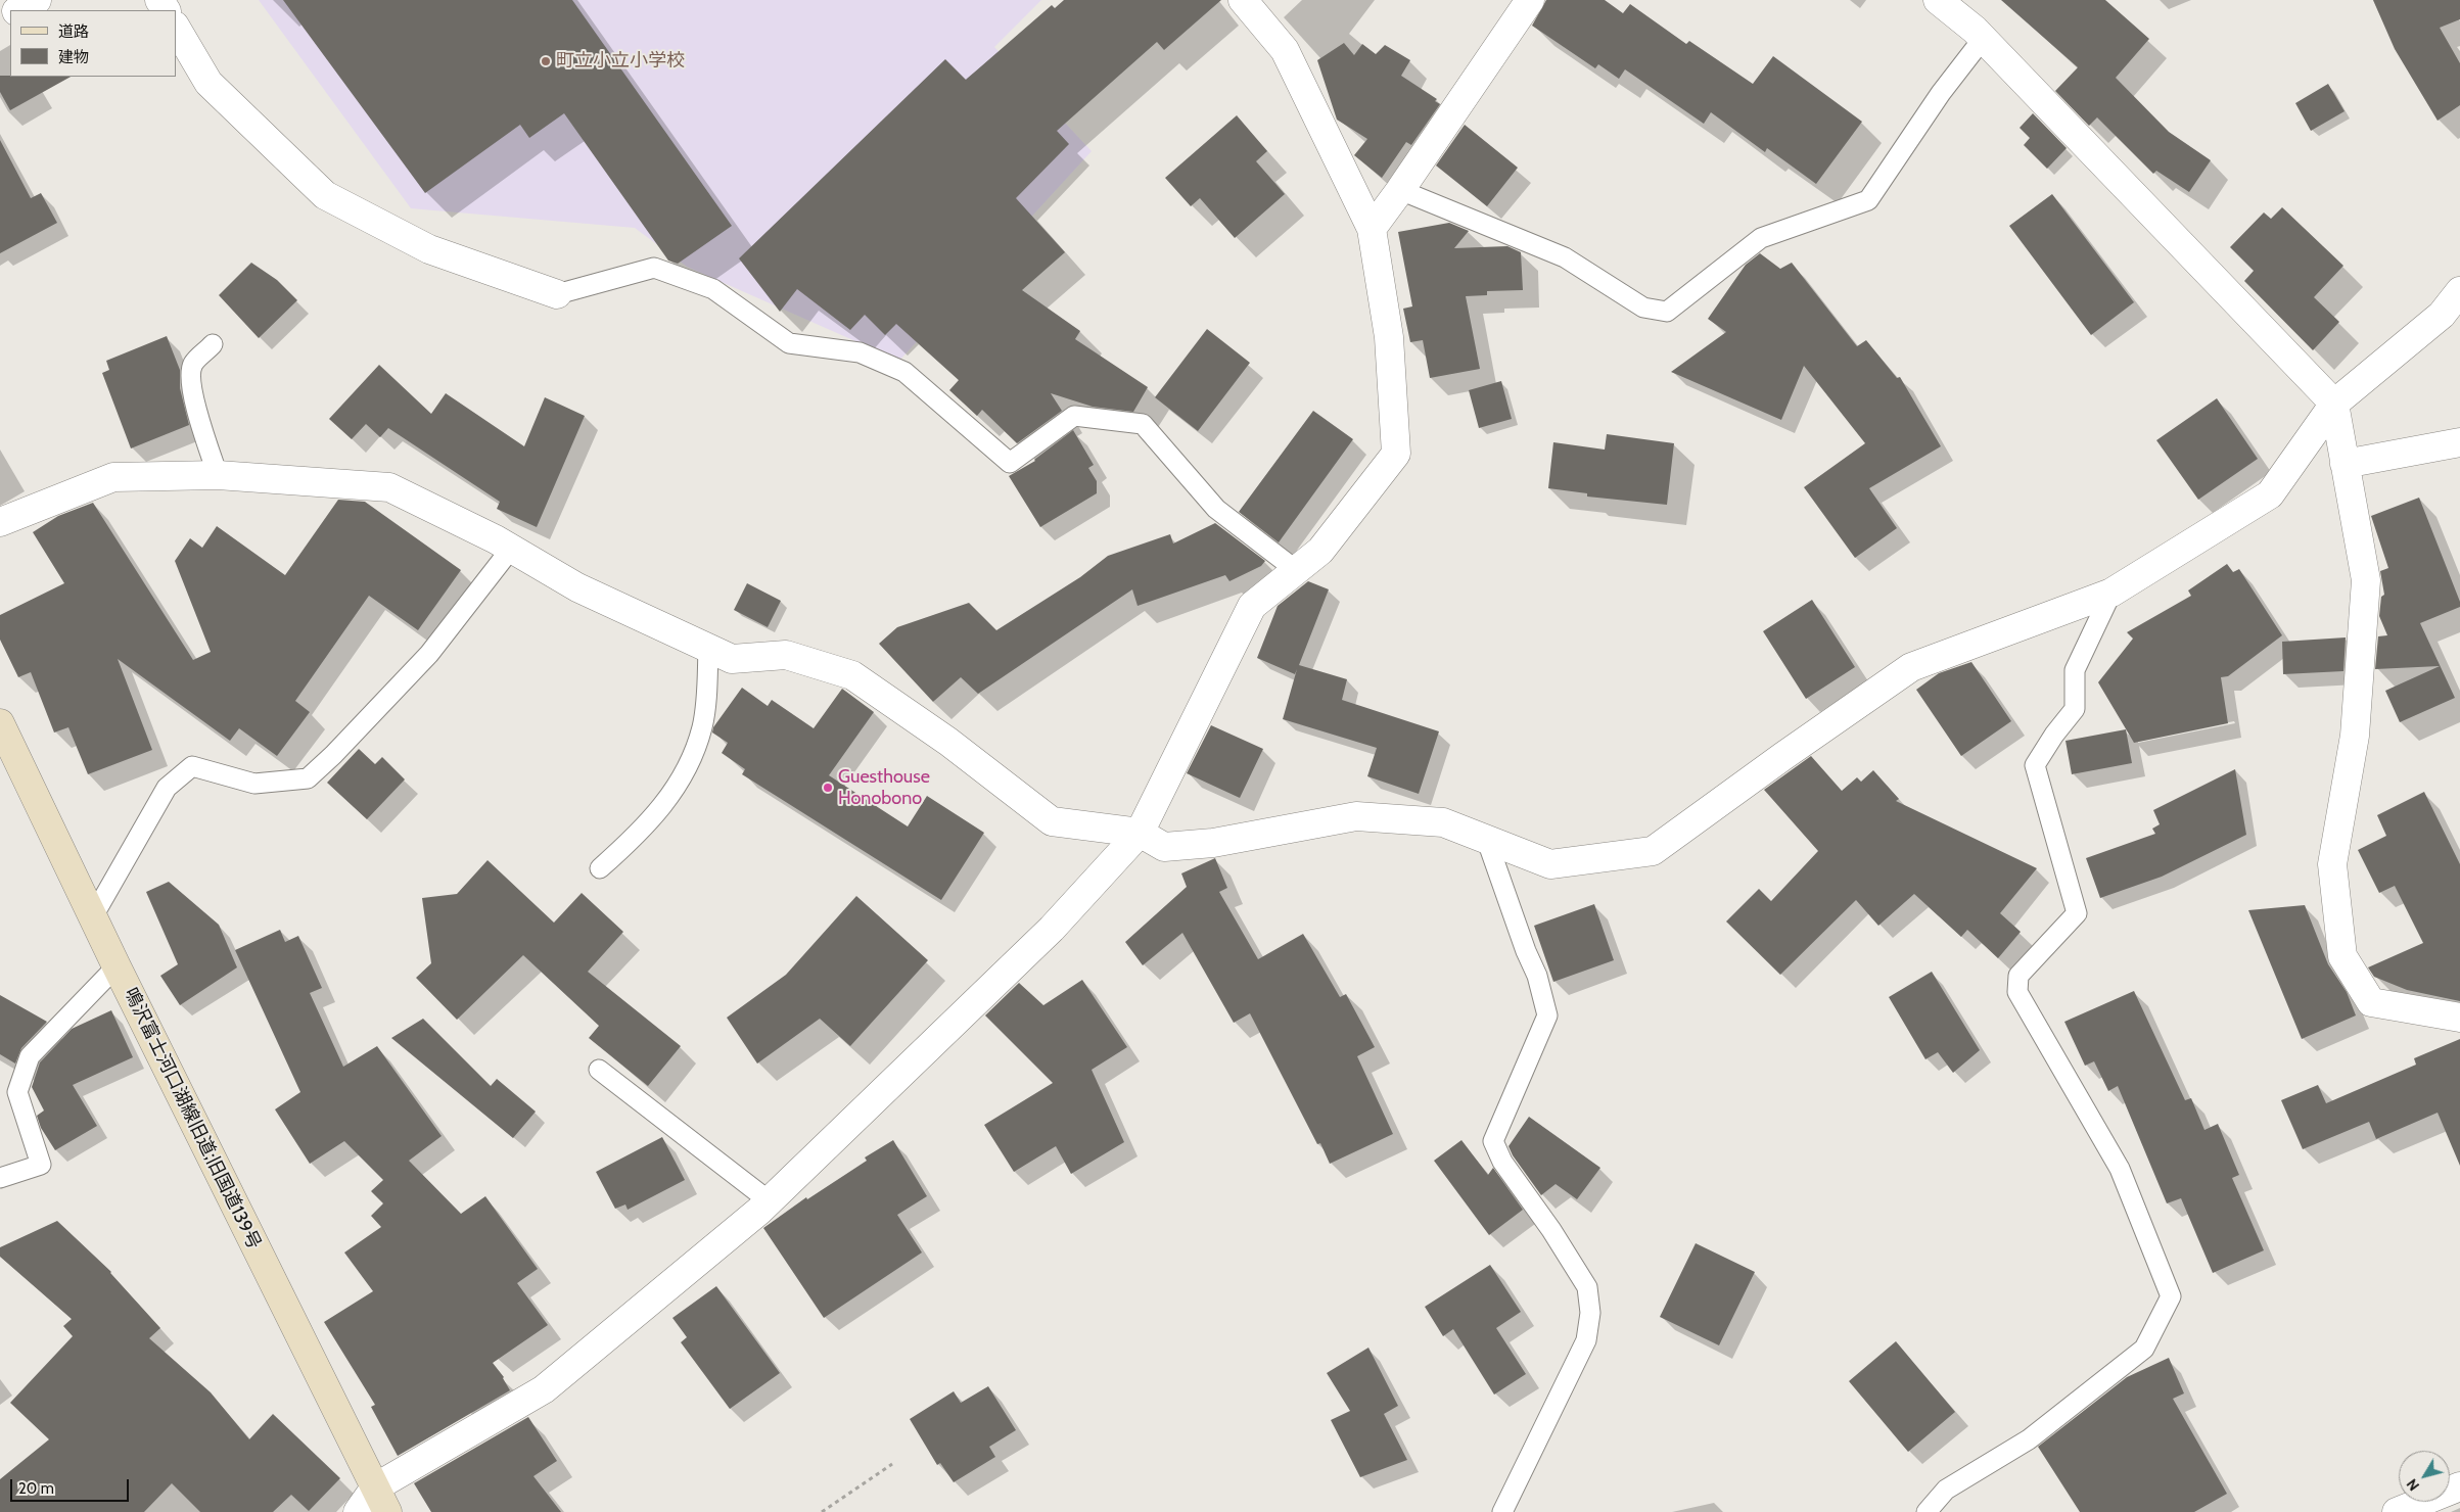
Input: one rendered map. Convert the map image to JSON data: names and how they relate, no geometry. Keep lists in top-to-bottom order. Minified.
{"streets":{"street":["鳴沢富士河口湖線旧道;旧国道139号"]},"places":["町立小立小学校","Guesthouse Honobono"],"legend":["道路","建物"],"scale_bar":"20 m","north":"bottom left"}
